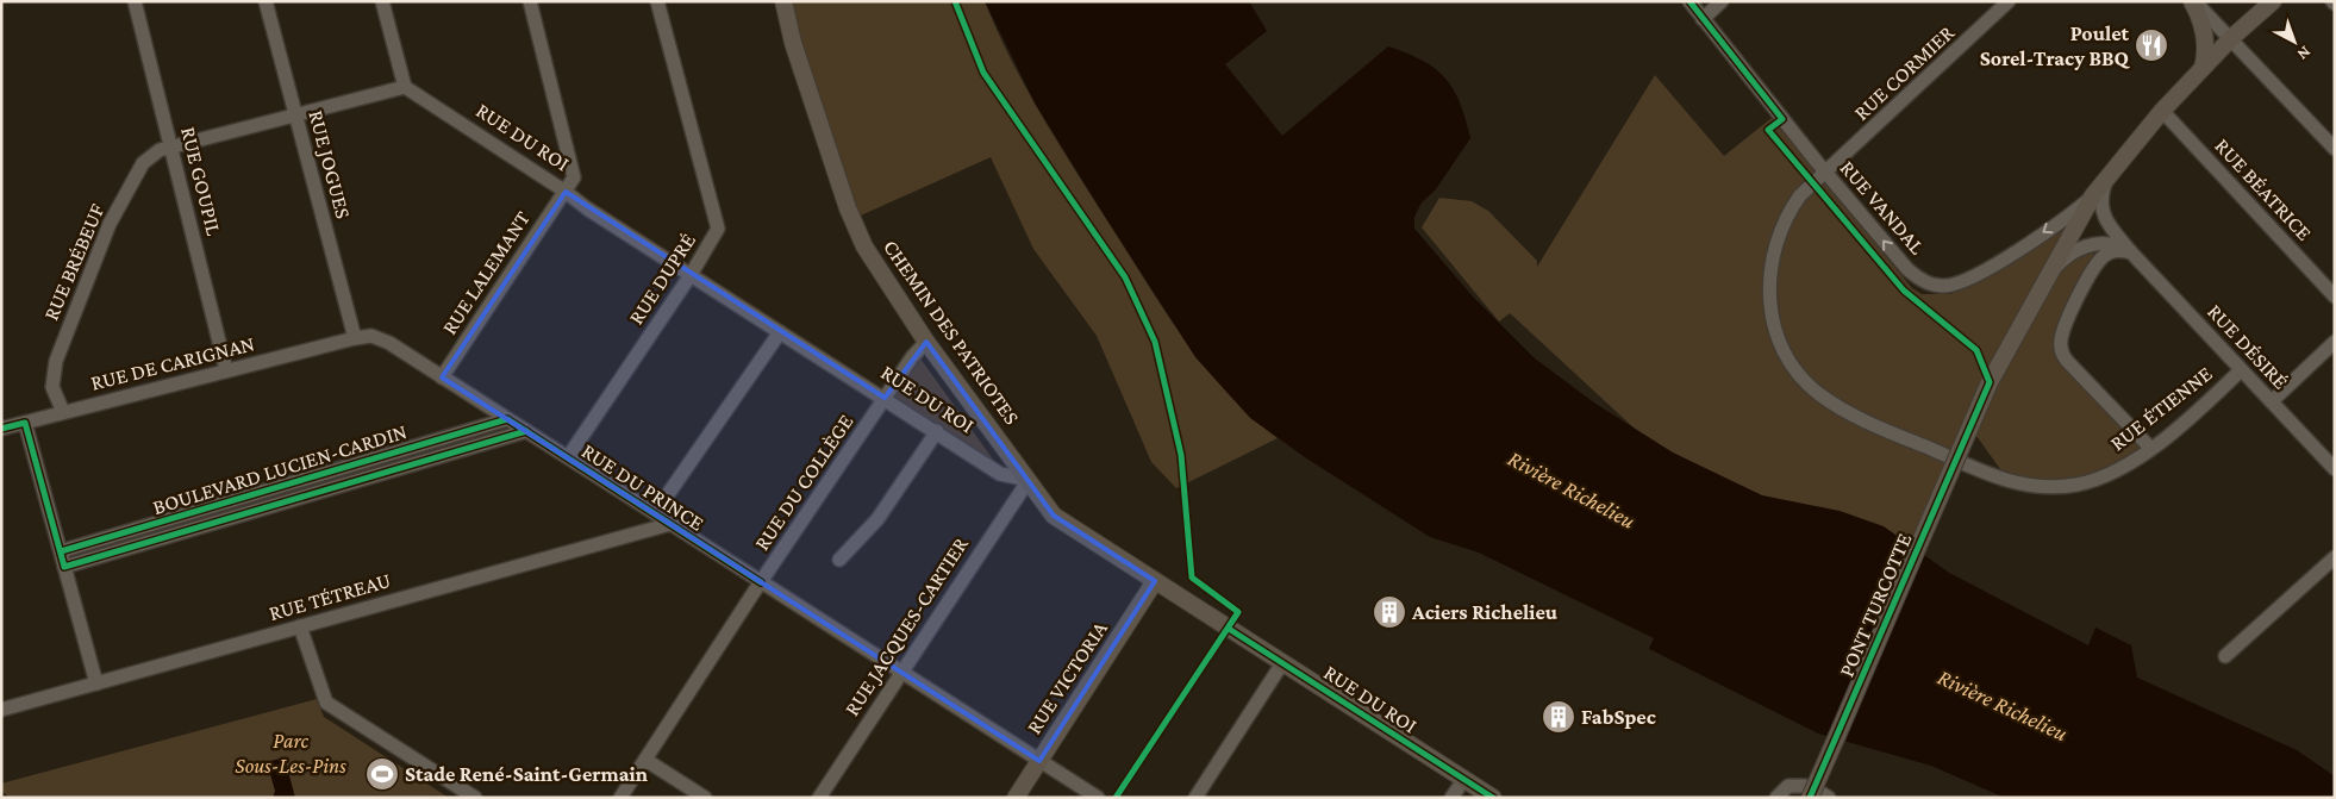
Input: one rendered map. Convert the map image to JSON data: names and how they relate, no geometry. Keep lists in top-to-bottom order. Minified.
{"streets":{"main road":["RUE DU ROI","CHEMIN DES PATRIOTES","PONT TURCOTTE","RUE VICTORIA"],"street":["RUE CORMIER","RUE JOGUES","RUE GOUPIL","RUE BÉATRICE","RUE VANDAL","RUE BRÉBEUF","RUE LALEMANT","RUE DUPRÉ","RUE DÉSIRÉ","RUE DE CARIGNAN","RUE ÉTIENNE","BOULEVARD LUCIEN-CARDIN","RUE DU COLLÈGE","RUE DU PRINCE","RUE TÉTREAU","RUE JACQUES-CARTIER"]},"crossings":[["RUE CORMIER","RUE VANDAL"],["RUE CORMIER","RUE ÉTIENNE"],["RUE DU ROI","RUE BRÉBEUF"],["RUE DU ROI","RUE LALEMANT"],["RUE DU ROI","RUE DUPRÉ"],["RUE DU ROI","CHEMIN DES PATRIOTES"],["RUE DU ROI","RUE DU COLLÈGE"],["RUE DU ROI","RUE JACQUES-CARTIER"],["RUE DU ROI","RUE VICTORIA"],["RUE JOGUES","RUE BRÉBEUF"],["RUE JOGUES","RUE DE CARIGNAN"],["RUE JOGUES","RUE DU PRINCE"],["RUE GOUPIL","RUE BRÉBEUF"],["RUE GOUPIL","RUE DE CARIGNAN"],["RUE BÉATRICE","PONT TURCOTTE"],["RUE VANDAL","PONT TURCOTTE"],["RUE BRÉBEUF","RUE DE CARIGNAN"],["RUE LALEMANT","RUE DU PRINCE"],["RUE DUPRÉ","RUE DU PRINCE"],["CHEMIN DES PATRIOTES","RUE DU COLLÈGE"],["CHEMIN DES PATRIOTES","RUE JACQUES-CARTIER"],["RUE DÉSIRÉ","RUE ÉTIENNE"],["RUE DÉSIRÉ","PONT TURCOTTE"],["RUE DE CARIGNAN","RUE DU PRINCE"],["BOULEVARD LUCIEN-CARDIN","RUE DU PRINCE"],["RUE DU COLLÈGE","RUE DU PRINCE"],["RUE DU PRINCE","RUE TÉTREAU"],["RUE DU PRINCE","RUE JACQUES-CARTIER"],["RUE DU PRINCE","RUE VICTORIA"]],"water":["Rivière Richelieu"],"parks":["Parc Sous-Les-Pins"],"places":{"restaurant":["Poulet Sorel-Tracy BBQ"],"building":["Aciers Richelieu","FabSpec"],"sports":["Stade René-Saint-Germain"]},"north":"bottom right"}
